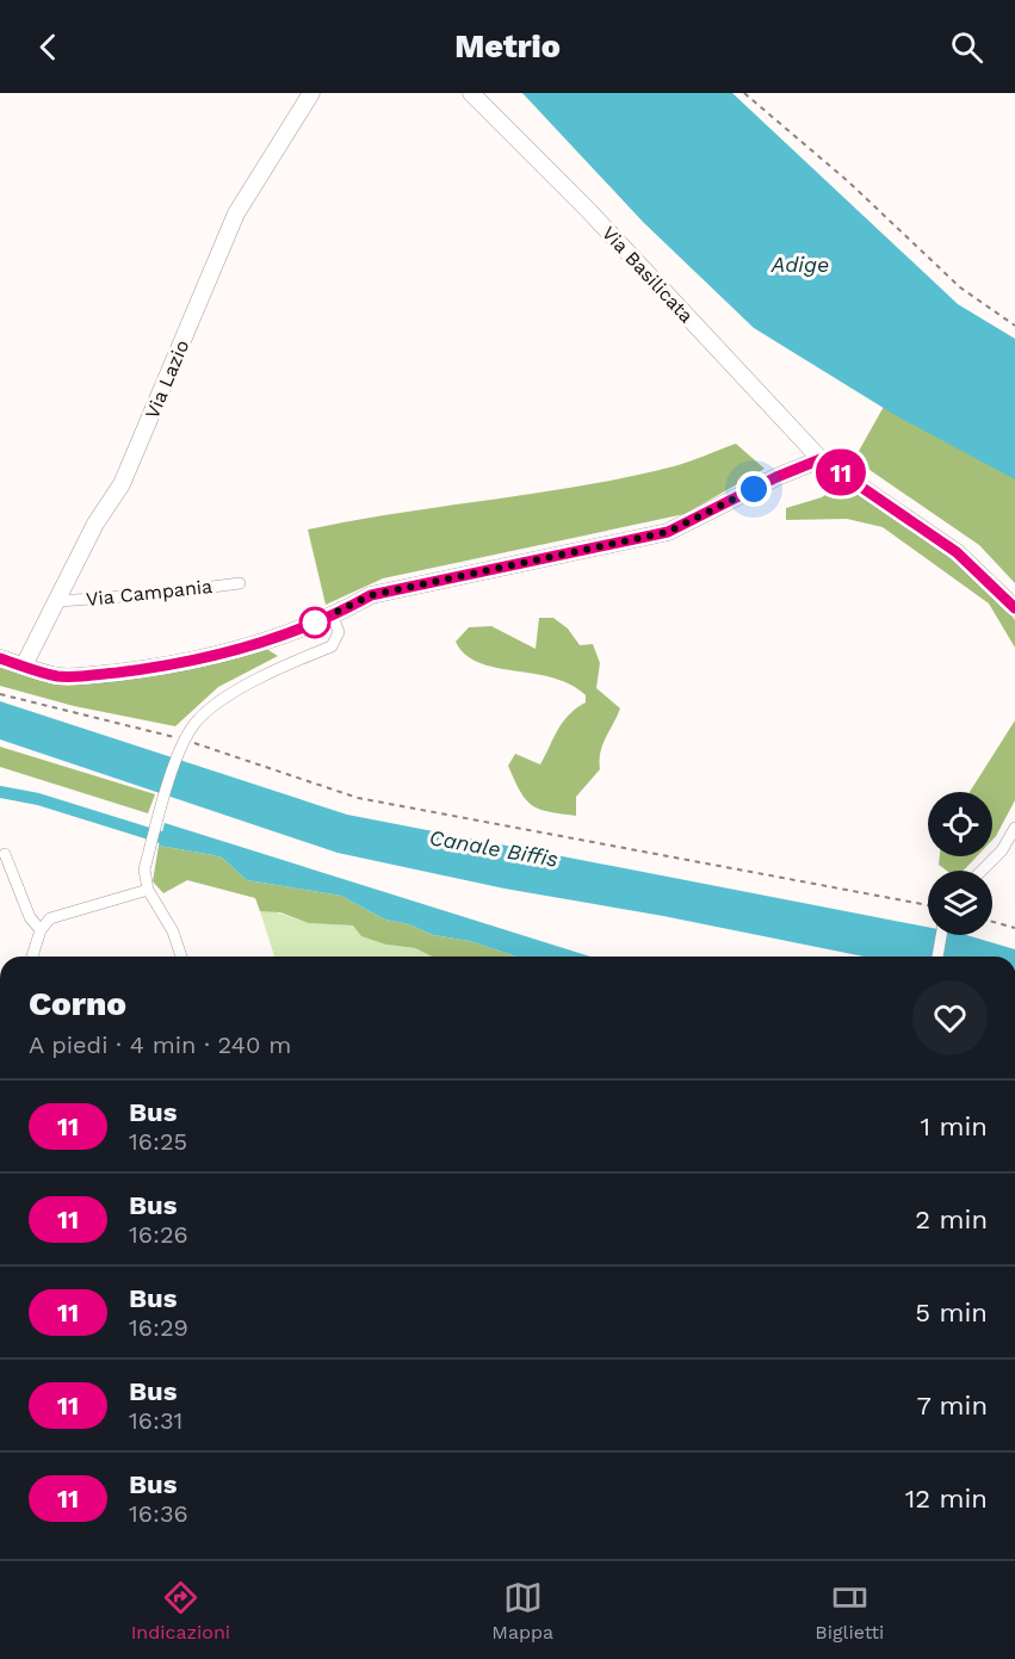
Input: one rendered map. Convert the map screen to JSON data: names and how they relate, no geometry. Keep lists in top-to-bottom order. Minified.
{"streets":{"street":["Via Basilicata","Via Lazio","Via Campania"]},"crossings":[["Via Lazio","Via Campania"]],"water":["Adige","Canale Biffis"],"lines":["bus line 11"],"page":{"header":"Metrio","on_map":"11","heading":["Corno","A piedi · 4 min · 240 m"],"list":[{"mark":"11","name":"Bus","note":"16:25","value":"1 min"},{"mark":"11","name":"Bus","note":"16:26","value":"2 min"},{"mark":"11","name":"Bus","note":"16:29","value":"5 min"},{"mark":"11","name":"Bus","note":"16:31","value":"7 min"},{"mark":"11","name":"Bus","note":"16:36","value":"12 min"}],"tabs":["Indicazioni","Mappa","Biglietti"]}}
